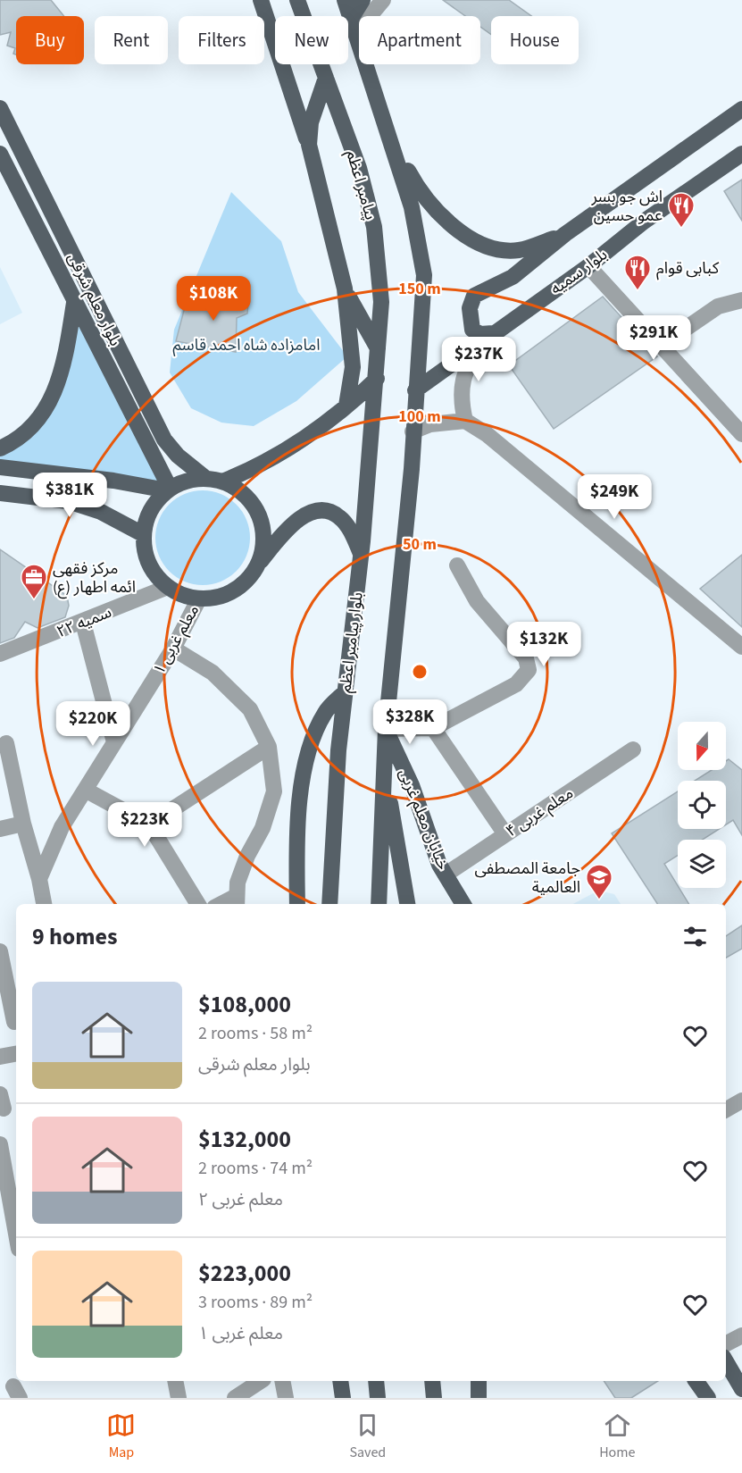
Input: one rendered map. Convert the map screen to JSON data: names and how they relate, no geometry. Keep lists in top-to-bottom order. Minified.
{"streets":{"main road":["پیامبر اعظم","بلوار سمیه","بلوار معلم شرقی","بلوار پیامبر اعظم","خیابان معلم غربی"],"street":["سمیه ۲۲","معلم غربی ۱","معلم غربی ۴"]},"crossings":[["پیامبر اعظم","بلوار پیامبر اعظم"],["بلوار معلم شرقی","سمیه ۲۲"],["بلوار معلم شرقی","معلم غربی ۱"],["سمیه ۲۲","معلم غربی ۱"],["معلم غربی ۴","خیابان معلم غربی"]],"parks":["امامزاده شاه احمد قاسم"],"places":{"restaurant":["اش جو بسر عمو حسین","کبابی قوام"],"office":["مرکز فقهی ائمه اطهار (ع)"],"school or university":["جامعة المصطفی العالمیة"]},"north":"bottom","page":{"chip":["Buy","Rent","Filters","New","Apartment","House"],"price":["$108K","$291K","$237K","$381K","$249K","$132K","$328K","$220K","$223K"],"heading":"9 homes","list":[{"name":"$108,000","note":"2 rooms · 58 m² · بلوار معلم شرقی"},{"name":"$132,000","note":"2 rooms · 74 m² · معلم غربی ۲"},{"name":"$223,000","note":"3 rooms · 89 m² · معلم غربی ۱"}],"tabs":["Map","Saved","Home"]},"rings":["150 m","100 m","50 m"]}
